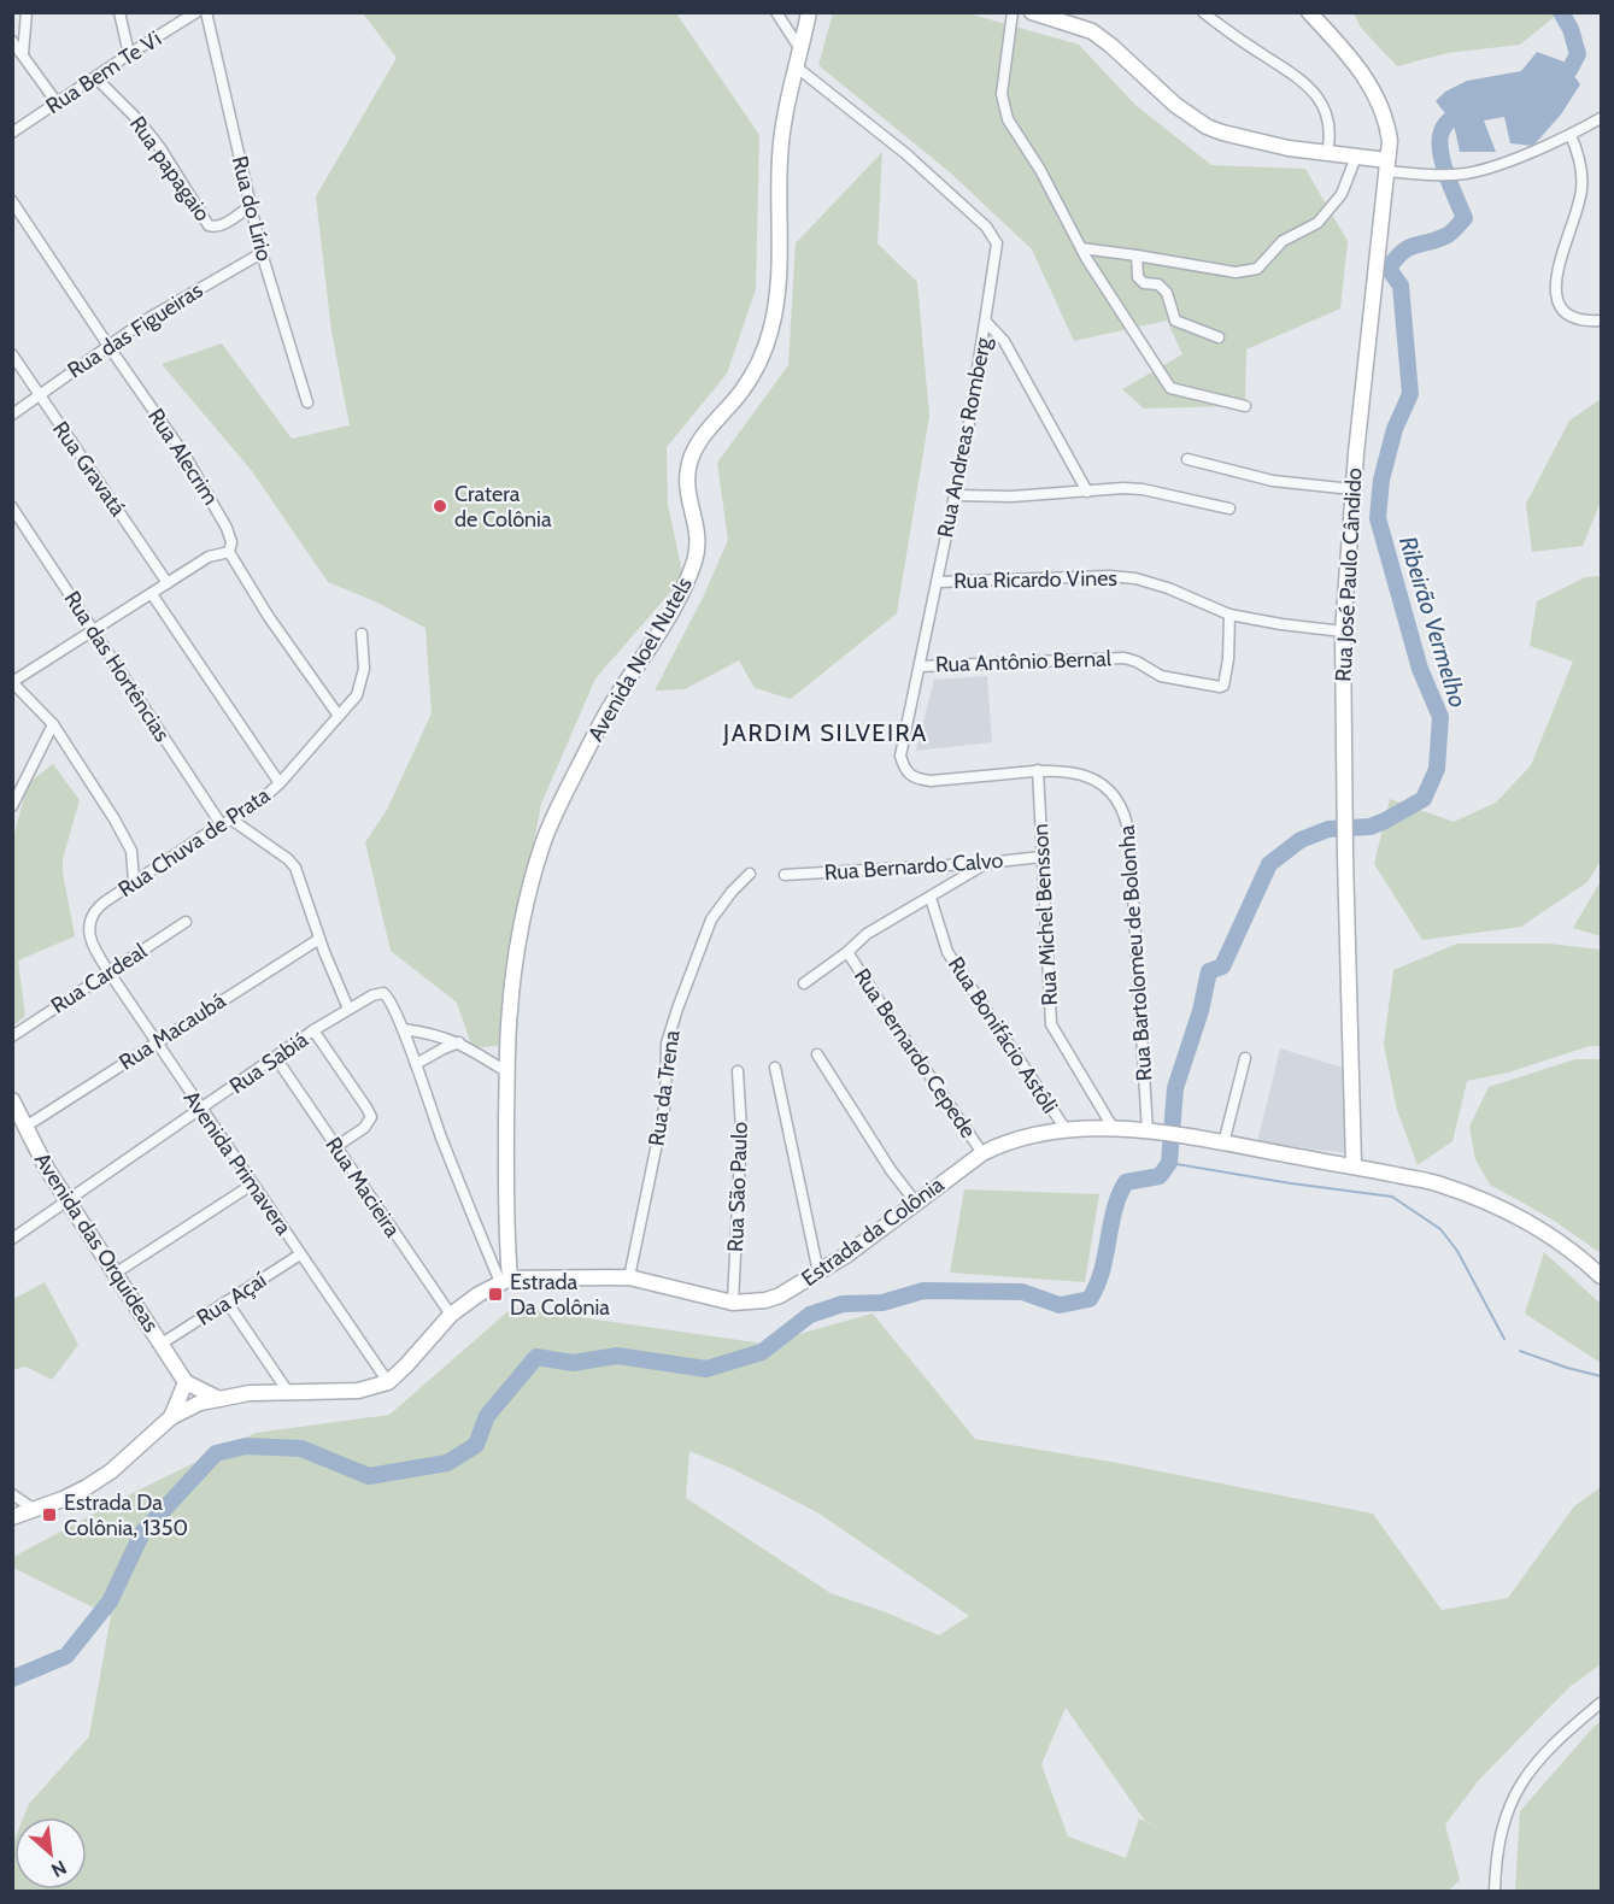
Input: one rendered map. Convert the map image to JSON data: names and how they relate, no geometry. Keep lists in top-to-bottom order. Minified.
{"streets":{"street":["Rua Bem Te Vi","Rua papagaio","Rua do Lírio","Rua das Figueiras","Rua Andreas Romberg","Rua Alecrim","Rua Gravatá","Rua José Paulo Cândido","Rua Ricardo Vines","Avenida Noel Nutels","Rua Antônio Bernal","Rua das Hortências","Rua Chuva de Prata","Rua Bernardo Calvo","Rua Michel Bensson","Rua Bartolomeu de Bolonha","Rua Cardeal","Rua Macaubá","Rua Bonifácio Astôli","Rua Bernardo Cepede","Rua Sabiá","Rua da Trena","Avenida Primavera","Rua Macieira","Rua São Paulo","Estrada da Colônia","Avenida das Orquídeas","Rua Açaí"]},"crossings":[["Rua Bem Te Vi","Rua papagaio"],["Rua papagaio","Rua do Lírio"],["Rua do Lírio","Rua das Figueiras"],["Rua das Figueiras","Rua Alecrim"],["Rua das Figueiras","Rua Gravatá"],["Rua Andreas Romberg","Rua Ricardo Vines"],["Rua Andreas Romberg","Avenida Noel Nutels"],["Rua Andreas Romberg","Rua Antônio Bernal"],["Rua Andreas Romberg","Rua Bartolomeu de Bolonha"],["Rua Alecrim","Rua Chuva de Prata"],["Rua José Paulo Cândido","Rua Ricardo Vines"],["Rua José Paulo Cândido","Estrada da Colônia"],["Rua Ricardo Vines","Rua Antônio Bernal"],["Avenida Noel Nutels","Estrada da Colônia"],["Rua das Hortências","Rua Chuva de Prata"],["Rua Chuva de Prata","Avenida Primavera"],["Rua Bernardo Calvo","Rua Michel Bensson"],["Rua Michel Bensson","Rua Bartolomeu de Bolonha"],["Rua Michel Bensson","Estrada da Colônia"],["Rua Bartolomeu de Bolonha","Estrada da Colônia"],["Rua Cardeal","Avenida Primavera"],["Rua Macaubá","Avenida Primavera"],["Rua Macaubá","Avenida das Orquídeas"],["Rua Bonifácio Astôli","Estrada da Colônia"],["Rua Bernardo Cepede","Estrada da Colônia"],["Rua Sabiá","Avenida Primavera"],["Rua Sabiá","Rua Macieira"],["Rua Sabiá","Avenida das Orquídeas"],["Rua da Trena","Estrada da Colônia"],["Avenida Primavera","Estrada da Colônia"],["Avenida Primavera","Rua Açaí"],["Rua Macieira","Estrada da Colônia"],["Rua São Paulo","Estrada da Colônia"],["Avenida das Orquídeas","Rua Açaí"]],"districts":["JARDIM SILVEIRA"],"water":["Ribeirão Vermelho"],"places":{"other":["Cratera de Colônia"],"transit":["Estrada Da Colônia","Estrada Da Colônia, 1350"]},"north":"bottom right"}
